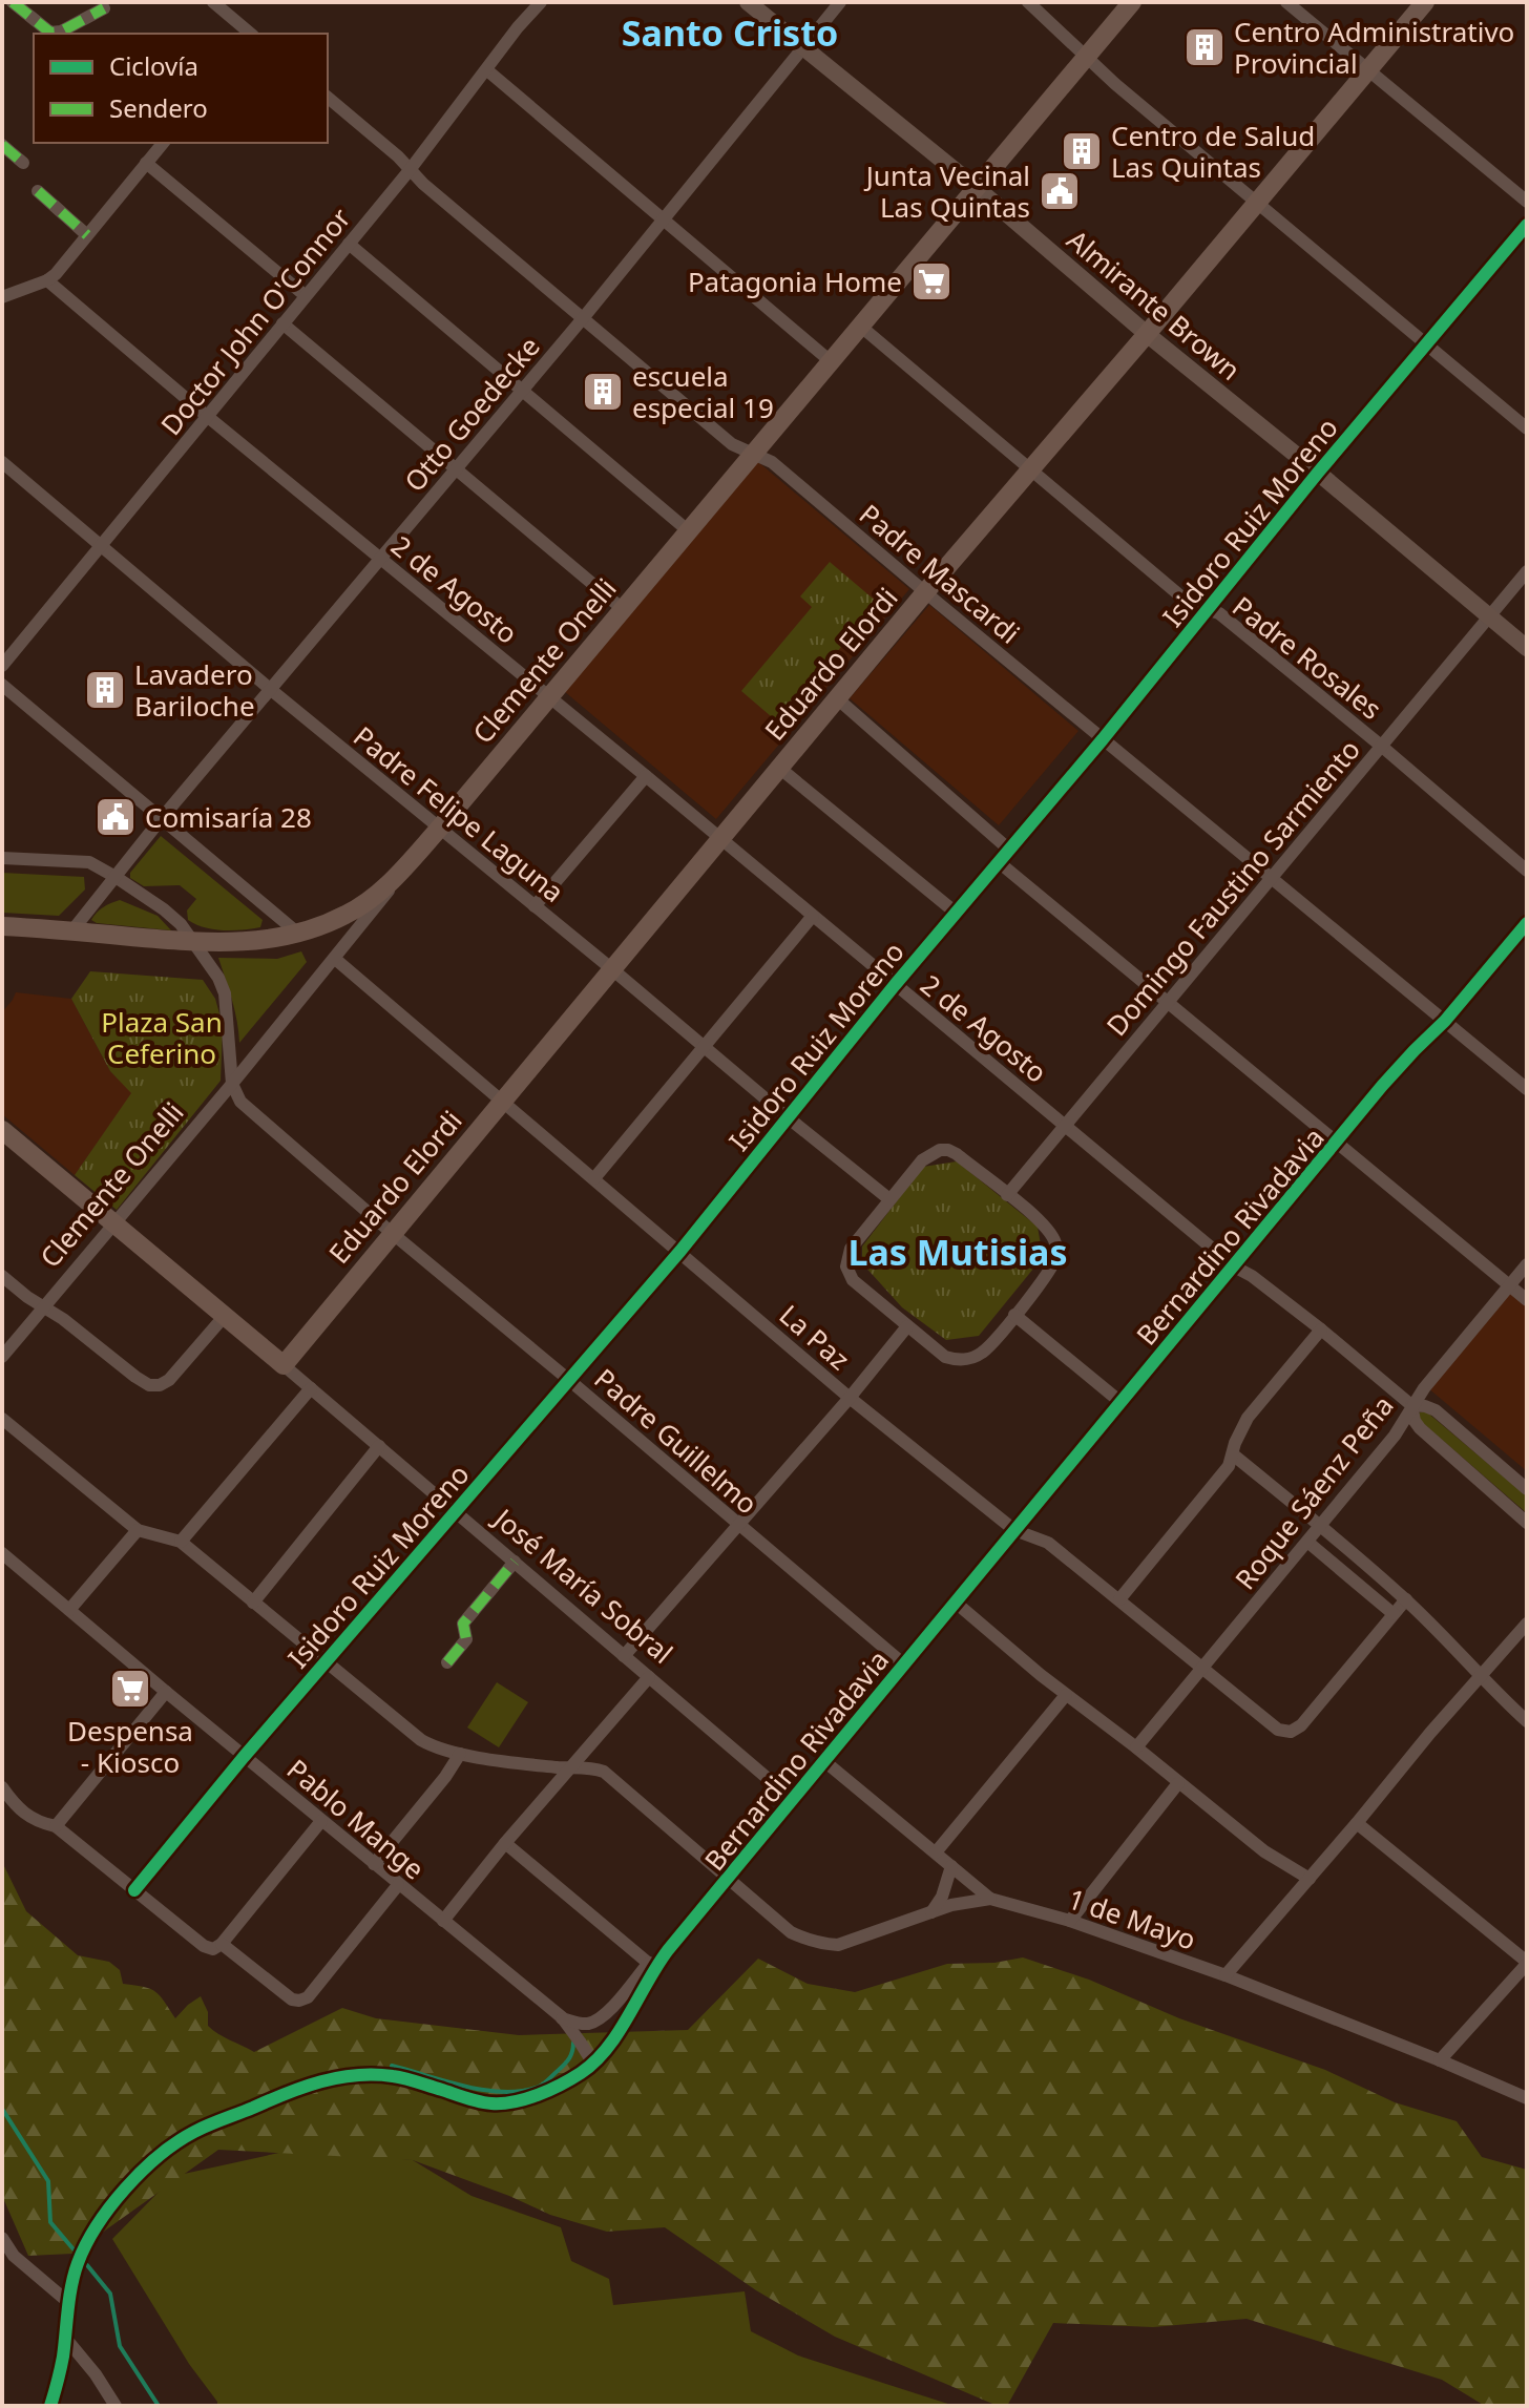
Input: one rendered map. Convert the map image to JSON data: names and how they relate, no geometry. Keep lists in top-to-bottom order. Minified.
{"streets":{"main road":["Almirante Brown","Clemente Onelli","Eduardo Elordi","José María Sobral"],"street":["Doctor John O'Connor","Otto Goedecke","Isidoro Ruiz Moreno","Padre Mascardi","2 de Agosto","Padre Rosales","Padre Felipe Laguna","Domingo Faustino Sarmiento","Bernardino Rivadavia","La Paz","Padre Guillelmo","Roque Sáenz Peña","Pablo Mange","1 de Mayo"]},"crossings":[["Almirante Brown","Otto Goedecke"],["Almirante Brown","Isidoro Ruiz Moreno"],["Almirante Brown","Clemente Onelli"],["Almirante Brown","Eduardo Elordi"],["Almirante Brown","Domingo Faustino Sarmiento"],["Doctor John O'Connor","Padre Mascardi"],["Doctor John O'Connor","2 de Agosto"],["Doctor John O'Connor","Padre Felipe Laguna"],["Otto Goedecke","Padre Mascardi"],["Otto Goedecke","2 de Agosto"],["Otto Goedecke","Padre Felipe Laguna"],["Isidoro Ruiz Moreno","Padre Mascardi"],["Isidoro Ruiz Moreno","2 de Agosto"],["Isidoro Ruiz Moreno","Padre Rosales"],["Isidoro Ruiz Moreno","Padre Felipe Laguna"],["Isidoro Ruiz Moreno","La Paz"],["Isidoro Ruiz Moreno","Padre Guillelmo"],["Isidoro Ruiz Moreno","José María Sobral"],["Isidoro Ruiz Moreno","Pablo Mange"],["Isidoro Ruiz Moreno","1 de Mayo"],["Padre Mascardi","Clemente Onelli"],["Padre Mascardi","Eduardo Elordi"],["Padre Mascardi","Domingo Faustino Sarmiento"],["Padre Mascardi","Bernardino Rivadavia"],["2 de Agosto","Clemente Onelli"],["2 de Agosto","Eduardo Elordi"],["2 de Agosto","Domingo Faustino Sarmiento"],["2 de Agosto","Bernardino Rivadavia"],["2 de Agosto","Roque Sáenz Peña"],["Padre Rosales","Clemente Onelli"],["Padre Rosales","Eduardo Elordi"],["Padre Rosales","Domingo Faustino Sarmiento"],["Clemente Onelli","Padre Felipe Laguna"],["Clemente Onelli","La Paz"],["Clemente Onelli","Padre Guillelmo"],["Clemente Onelli","José María Sobral"],["Eduardo Elordi","Padre Felipe Laguna"],["Eduardo Elordi","La Paz"],["Eduardo Elordi","Padre Guillelmo"],["Eduardo Elordi","José María Sobral"],["Padre Felipe Laguna","Domingo Faustino Sarmiento"],["Bernardino Rivadavia","La Paz"],["Bernardino Rivadavia","Padre Guillelmo"],["Bernardino Rivadavia","José María Sobral"],["Bernardino Rivadavia","Pablo Mange"],["Bernardino Rivadavia","1 de Mayo"],["La Paz","Roque Sáenz Peña"]],"districts":["Santo Cristo","Las Mutisias"],"parks":["Plaza San Ceferino"],"places":{"building":["Centro Administrativo Provincial","Centro de Salud Las Quintas","escuela especial 19","Lavadero Bariloche"],"public building":["Junta Vecinal Las Quintas","Comisaría 28"],"supermarket":["Patagonia Home","Despensa - Kiosco"]},"legend":["Ciclovía","Sendero"]}
